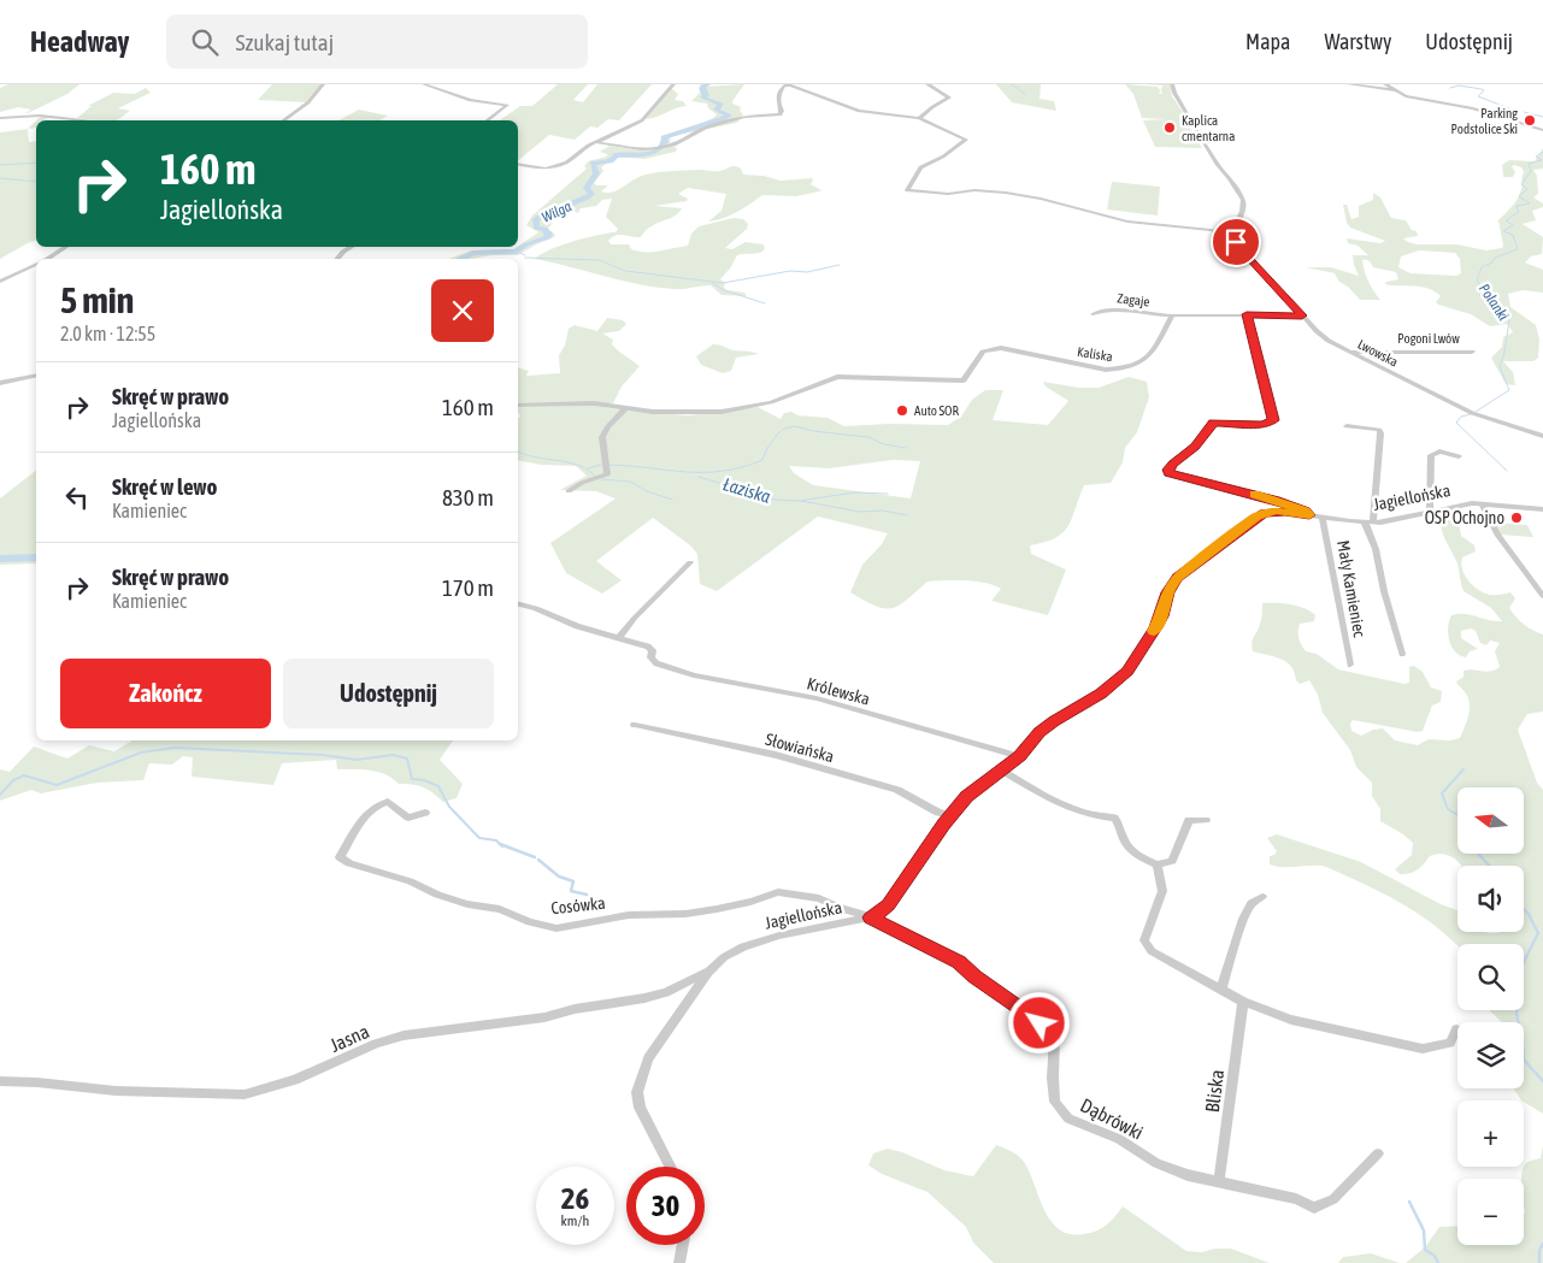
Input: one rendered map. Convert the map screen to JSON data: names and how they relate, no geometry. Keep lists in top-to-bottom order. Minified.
{"streets":{"street":["Zagaje","Pogoni Lwów","Lwowska","Kaliska","Jagiellońska","Mały Kamieniec","Królewska","Słowiańska","Cosówka","Jasna","Bliska","Dąbrówki"]},"crossings":[["Zagaje","Kaliska"],["Pogoni Lwów","Lwowska"],["Jagiellońska","Mały Kamieniec"],["Jagiellońska","Królewska"],["Jagiellońska","Słowiańska"],["Jagiellońska","Cosówka"],["Jagiellońska","Jasna"],["Jagiellońska","Dąbrówki"],["Cosówka","Dąbrówki"],["Bliska","Dąbrówki"]],"water":["Wilga","Polanki","Łaziska"],"places":["Parking Podstolice Ski","Kaplica cmentarna","Auto SOR","OSP Ochojno"],"north":"left","page":{"header":"Headway","search":"Szukaj tutaj","nav":["Mapa","Warstwy","Udostępnij"],"turn":["160 m","Jagiellońska"],"heading":["5 min","2.0 km · 12:55"],"list":[{"name":"Skręć w prawo","note":"Jagiellońska","value":"160 m"},{"name":"Skręć w lewo","note":"Kamieniec","value":"830 m"},{"name":"Skręć w prawo","note":"Kamieniec","value":"170 m"}],"buttons":["Zakończ","Udostępnij"],"map_buttons":["+","−"],"speed":"26 km/h","limit":"30"}}
